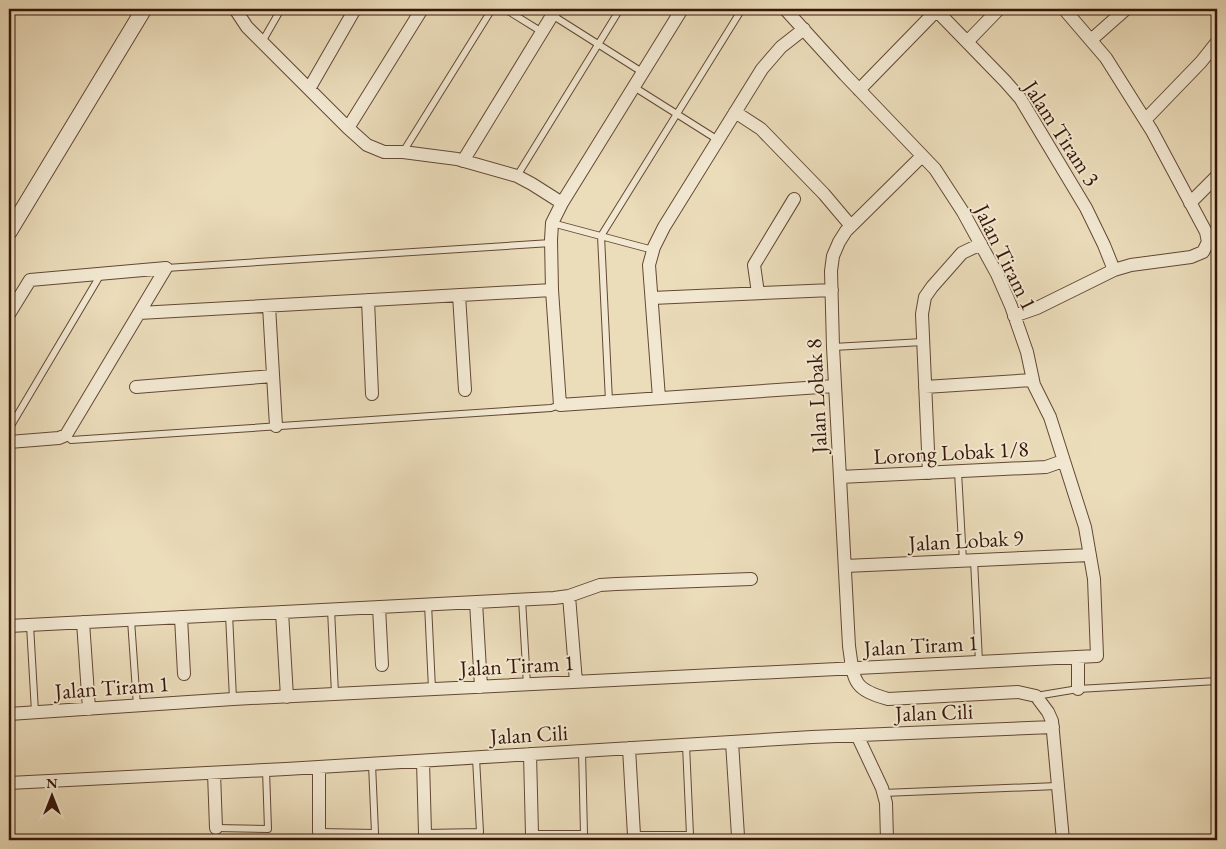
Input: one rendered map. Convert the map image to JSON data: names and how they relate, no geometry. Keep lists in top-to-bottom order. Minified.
{"streets":{"street":["Jalam Tiram 3","Jalan Tiram 1","Jalan Lobak 8","Lorong Lobak 1/8","Jalan Lobak 9","Jalan Cili"]},"crossings":[["Jalan Tiram 1","Jalan Lobak 8"],["Jalan Tiram 1","Lorong Lobak 1/8"],["Jalan Tiram 1","Jalan Lobak 9"],["Jalan Lobak 8","Lorong Lobak 1/8"],["Jalan Lobak 8","Jalan Lobak 9"]],"north":"top"}
